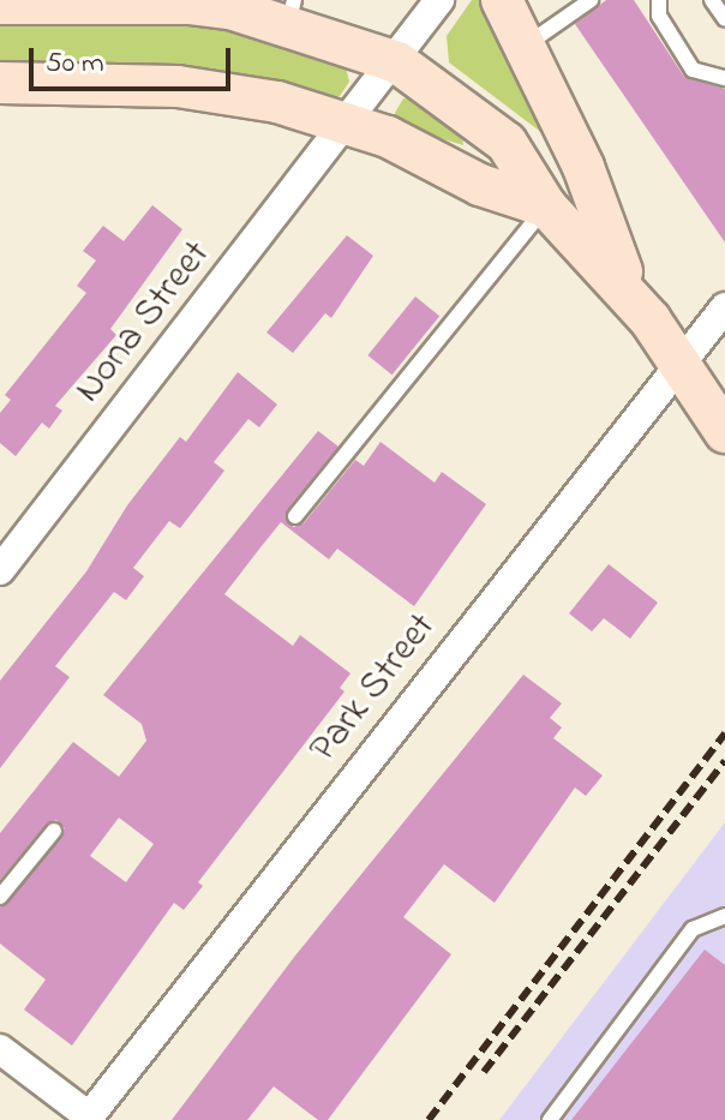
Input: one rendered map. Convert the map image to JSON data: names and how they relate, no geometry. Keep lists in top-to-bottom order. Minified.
{"streets":{"street":["Nona Street","Park Street"]},"scale_bar":"50 m"}
